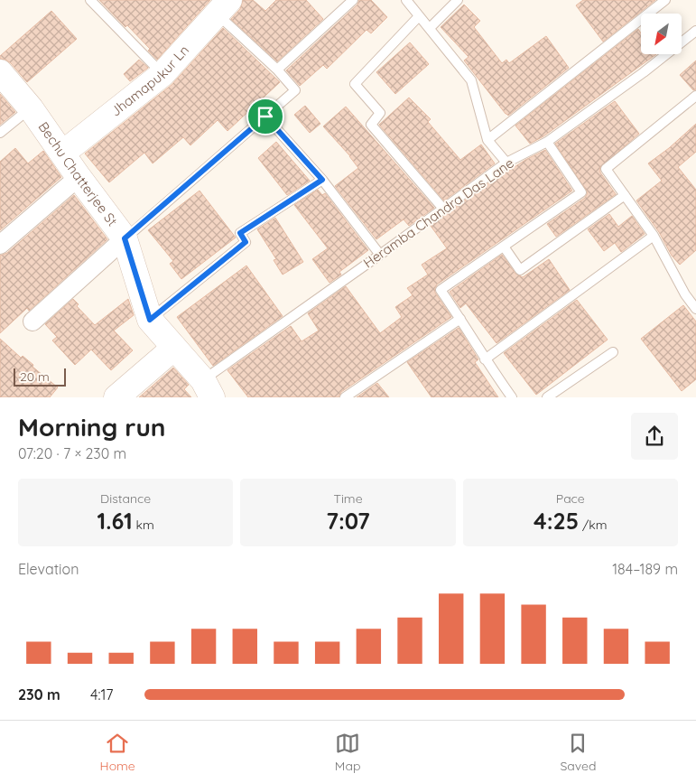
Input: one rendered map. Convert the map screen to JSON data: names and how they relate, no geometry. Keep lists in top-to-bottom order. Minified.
{"streets":{"street":["Jhamapukur Ln","Bechu Chatterjee St"],"lane":["Heramba Chandra Das Lane"]},"crossings":[["Jhamapukur Ln","Bechu Chatterjee St"],["Bechu Chatterjee St","Heramba Chandra Das Lane"]],"scale_bar":"20 m","north":"bottom left","page":{"scale":"20 m","heading":["Morning run","07:20 · 7 × 230 m"],"stats":[["Distance","1.61 km"],["Time","7:07"],["Pace","4:25 /km"]],"chart":["Elevation","184–189 m"],"list":[{"name":"230 m","note":"4:17"}],"tabs":["Home","Map","Saved"]}}
